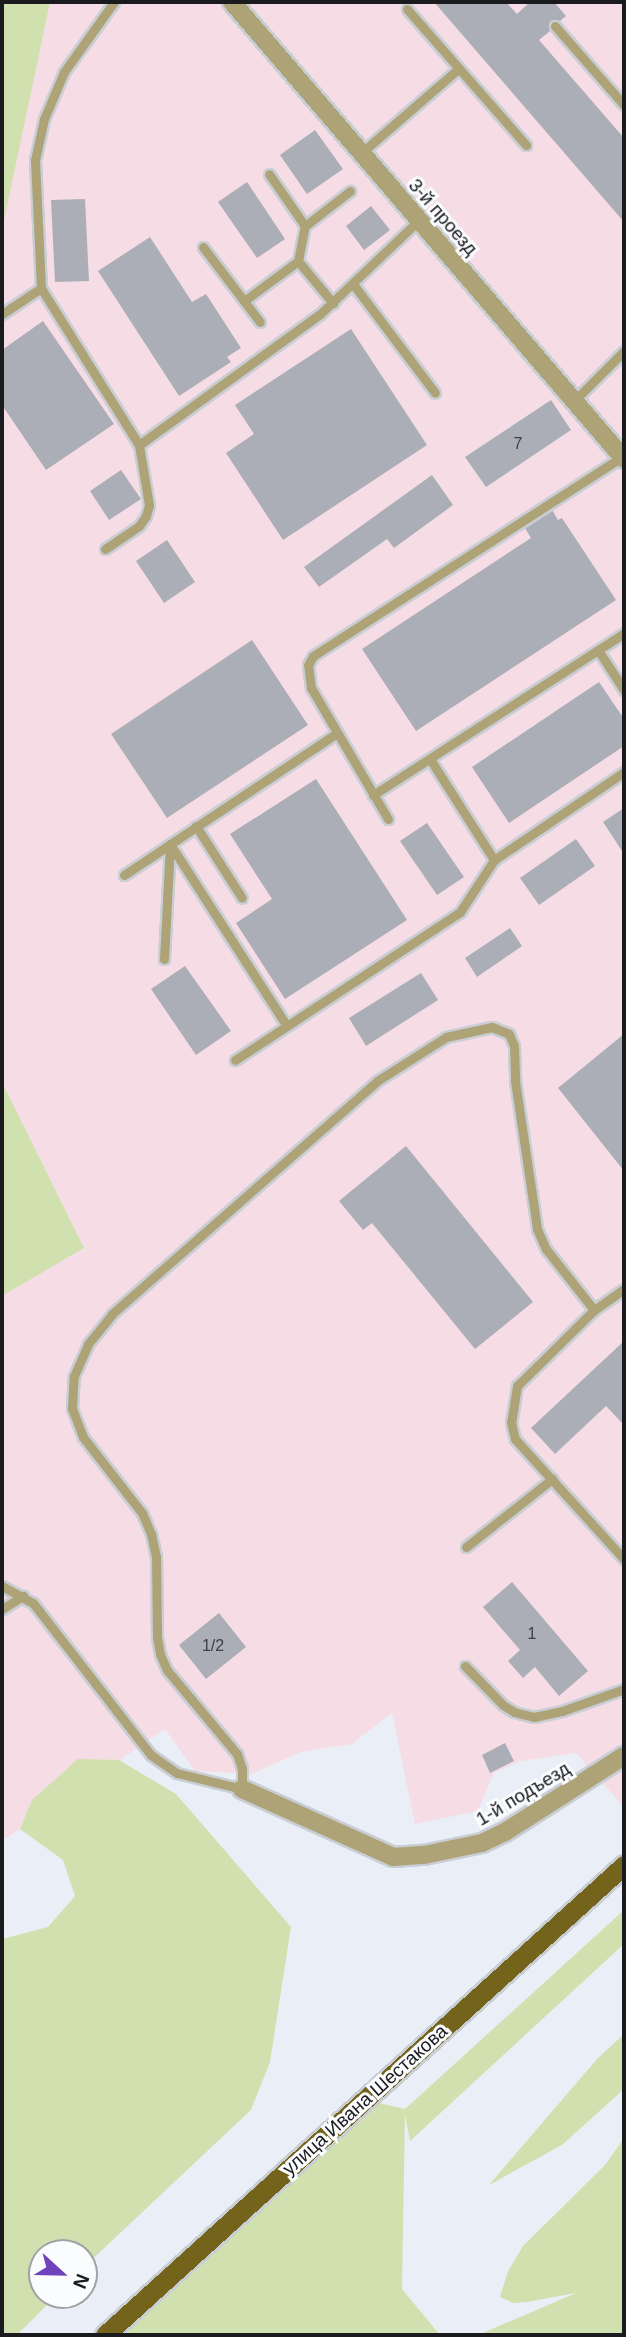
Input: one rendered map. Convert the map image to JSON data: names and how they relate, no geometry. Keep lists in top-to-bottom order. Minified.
{"streets":{"main road":["улица Ивана Шестакова"],"street":["3-й проезд","1-й подъезд"]},"house_numbers":["7","1","1/2"],"north":"right"}
